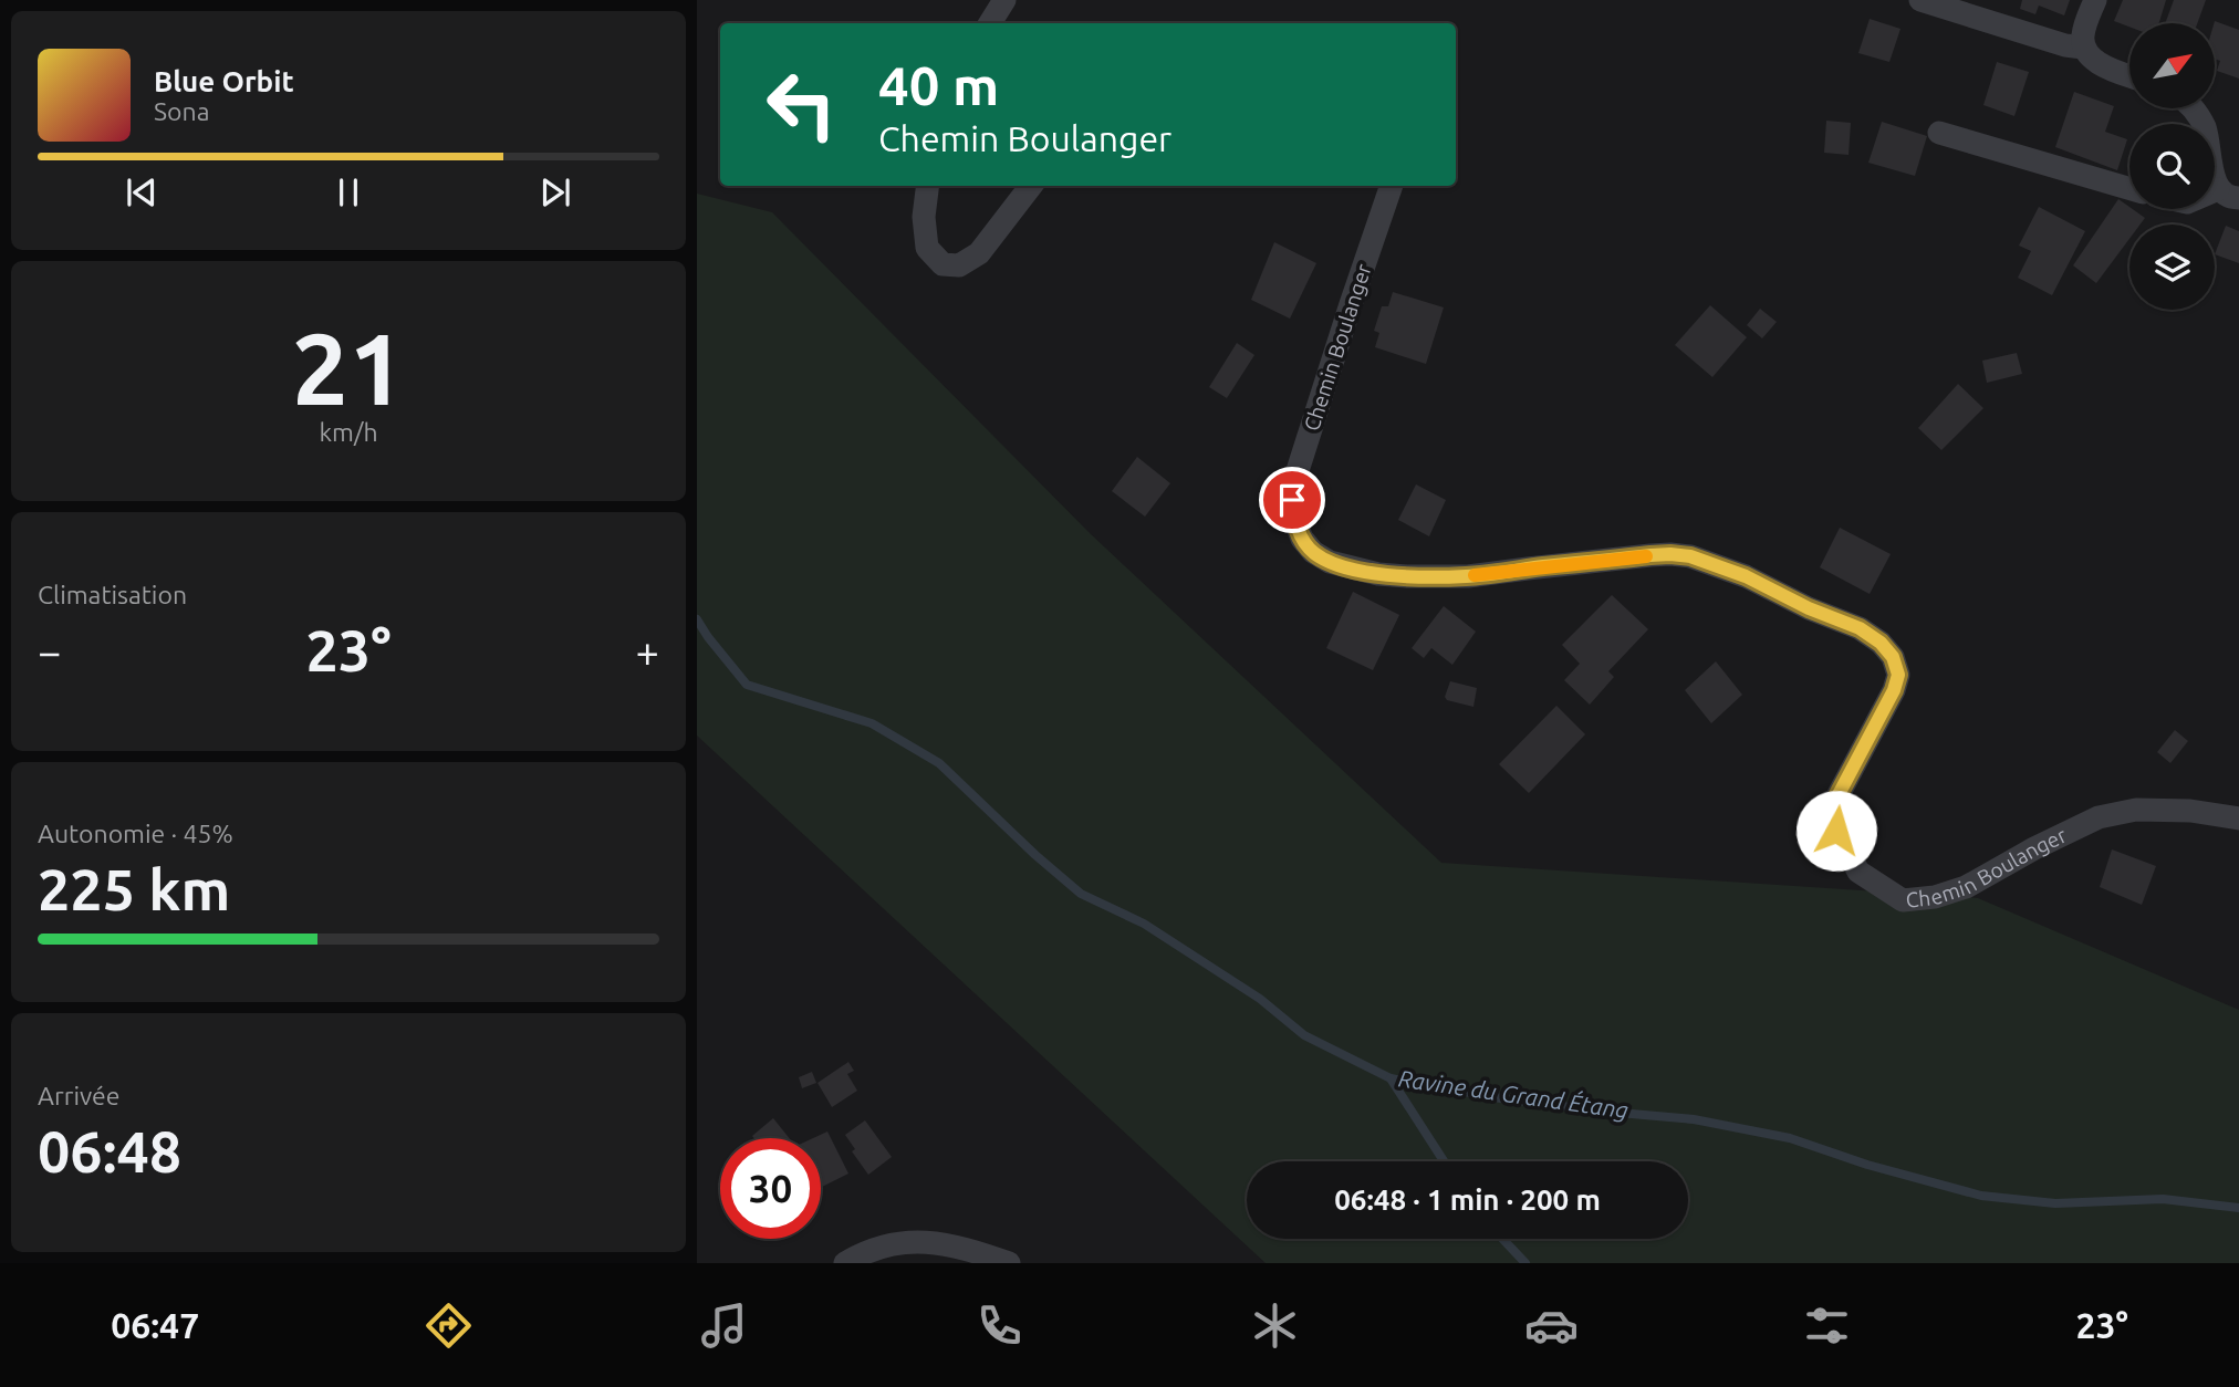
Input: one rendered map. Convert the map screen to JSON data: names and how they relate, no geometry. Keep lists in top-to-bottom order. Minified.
{"streets":{"street":["Chemin Boulanger"]},"water":["Ravine du Grand Étang"],"north":"top right","page":{"turn":["40 m","Chemin Boulanger"],"song":["Blue Orbit","Sona"],"tile":[["21","km/h"],"Climatisation",["Autonomie · 45%","225 km"],["Arrivée","06:48"]],"heat":["−","23°","+"],"limit":"30","trip":"06:48 · 1 min · 200 m","tabs":["06:47","23°"]}}
